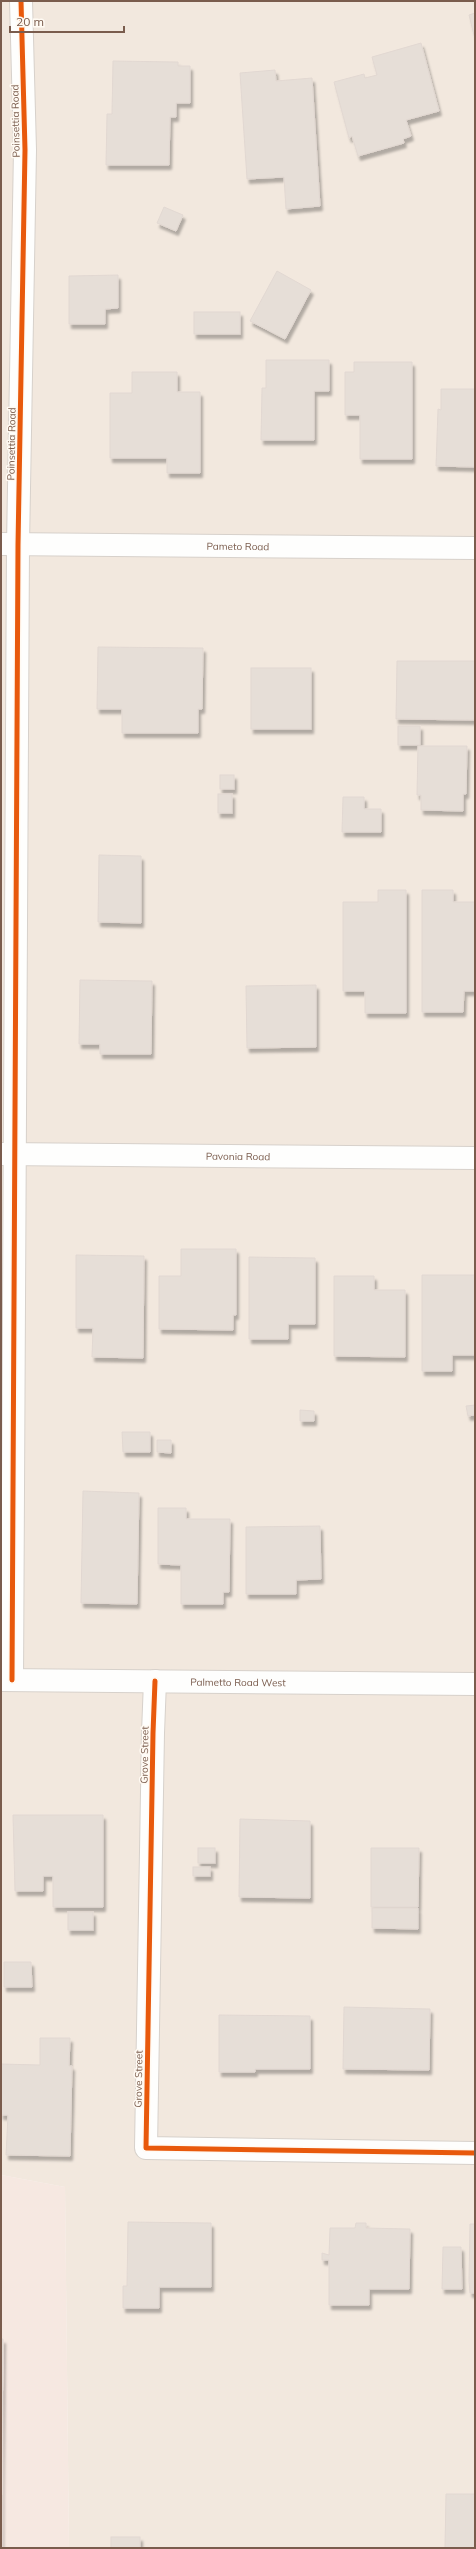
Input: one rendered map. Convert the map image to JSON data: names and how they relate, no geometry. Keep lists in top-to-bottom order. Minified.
{"streets":{"street":["Poinsettia Road","Pameto Road","Pavonia Road","Palmetto Road West","Grove Street"]},"crossings":[["Poinsettia Road","Pameto Road"],["Poinsettia Road","Pavonia Road"],["Poinsettia Road","Palmetto Road West"],["Palmetto Road West","Grove Street"]],"scale_bar":"20 m"}
